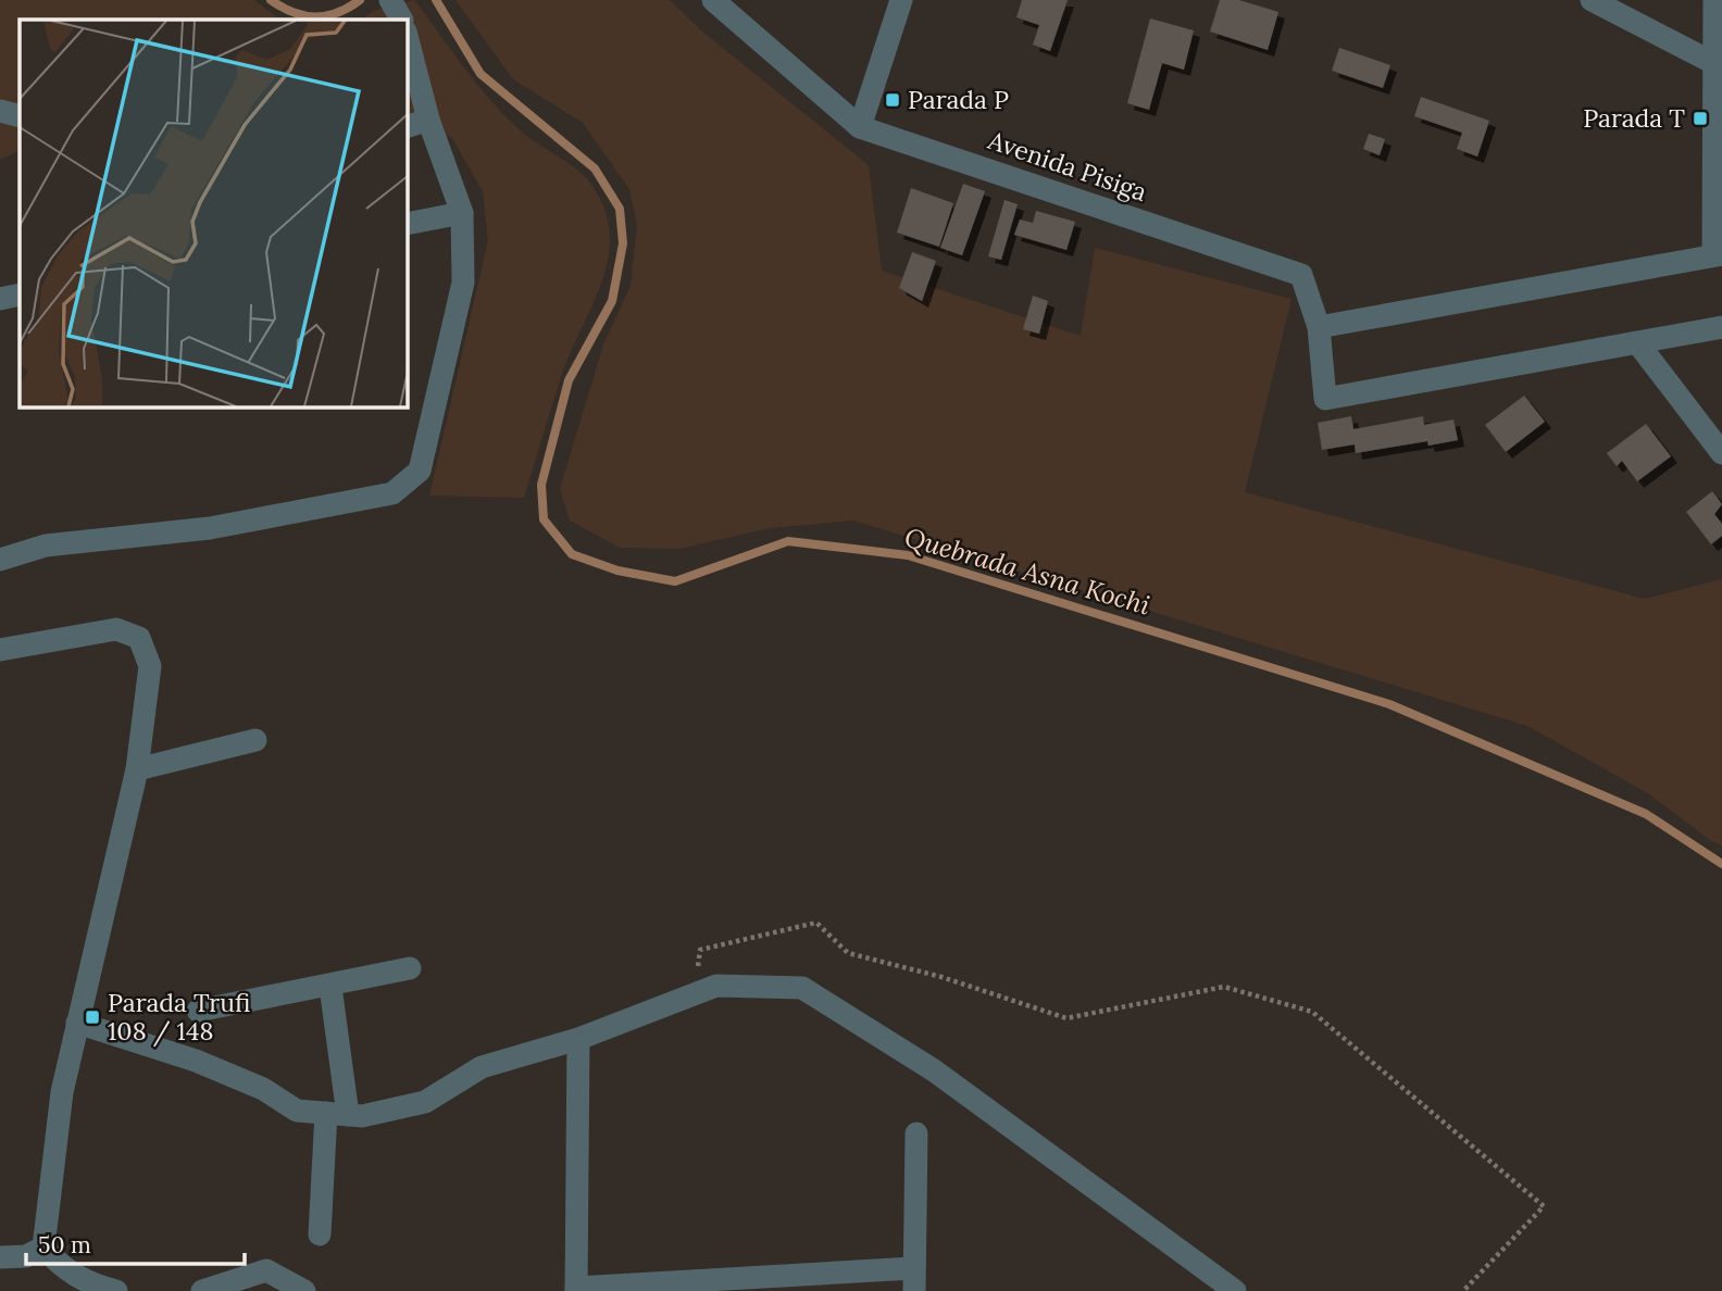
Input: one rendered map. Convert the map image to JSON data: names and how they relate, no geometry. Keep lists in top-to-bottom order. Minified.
{"streets":{"street":["Avenida Pisiga"]},"water":["Quebrada Asna Kochi"],"places":{"transit":["Parada P","Parada T","Parada Trufi 108 / 148"]},"scale_bar":"50 m"}
